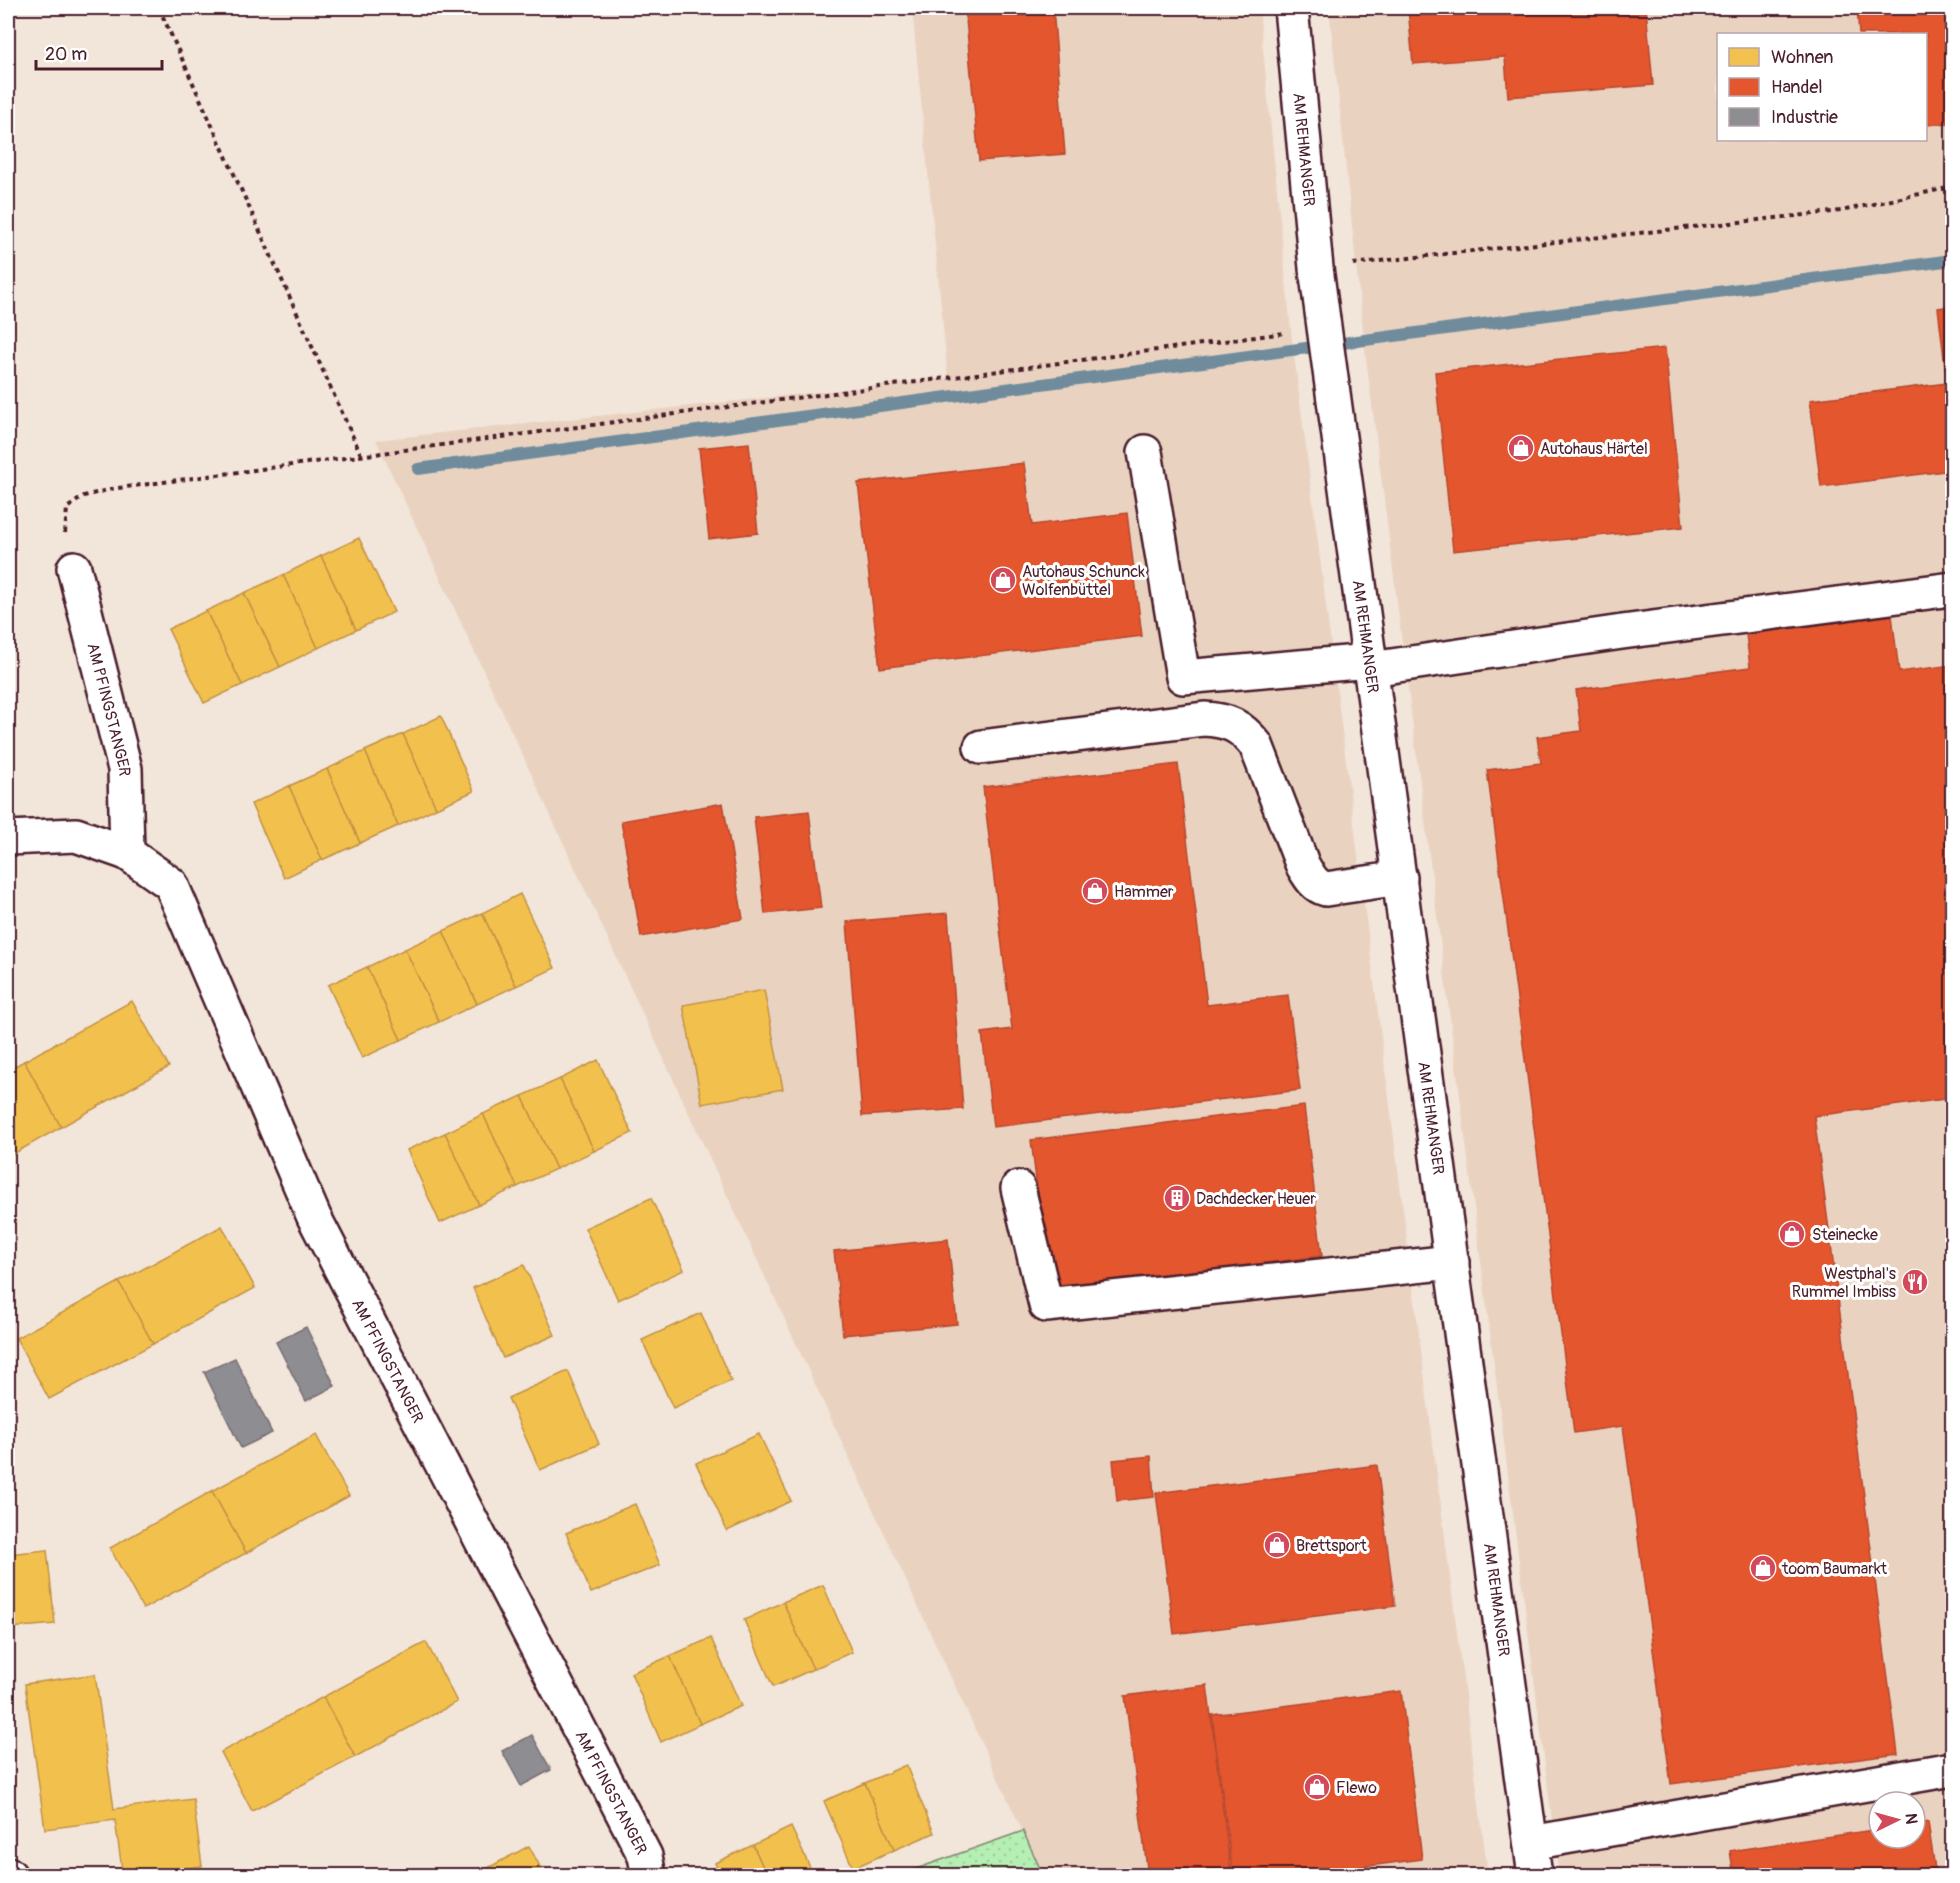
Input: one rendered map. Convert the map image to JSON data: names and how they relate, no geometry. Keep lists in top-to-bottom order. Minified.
{"streets":{"street":["AM REHMANGER","AM PFINGSTANGER"]},"places":{"shop":["Autohaus Härtel","Autohaus Schunck Wolfenbüttel","Hammer","Steinecke","Brettsport","toom Baumarkt","Flewo"],"building":["Dachdecker Heuer"],"restaurant":["Westphal's Rummel Imbiss"]},"legend":["Wohnen","Handel","Industrie"],"scale_bar":"20 m","north":"right"}
